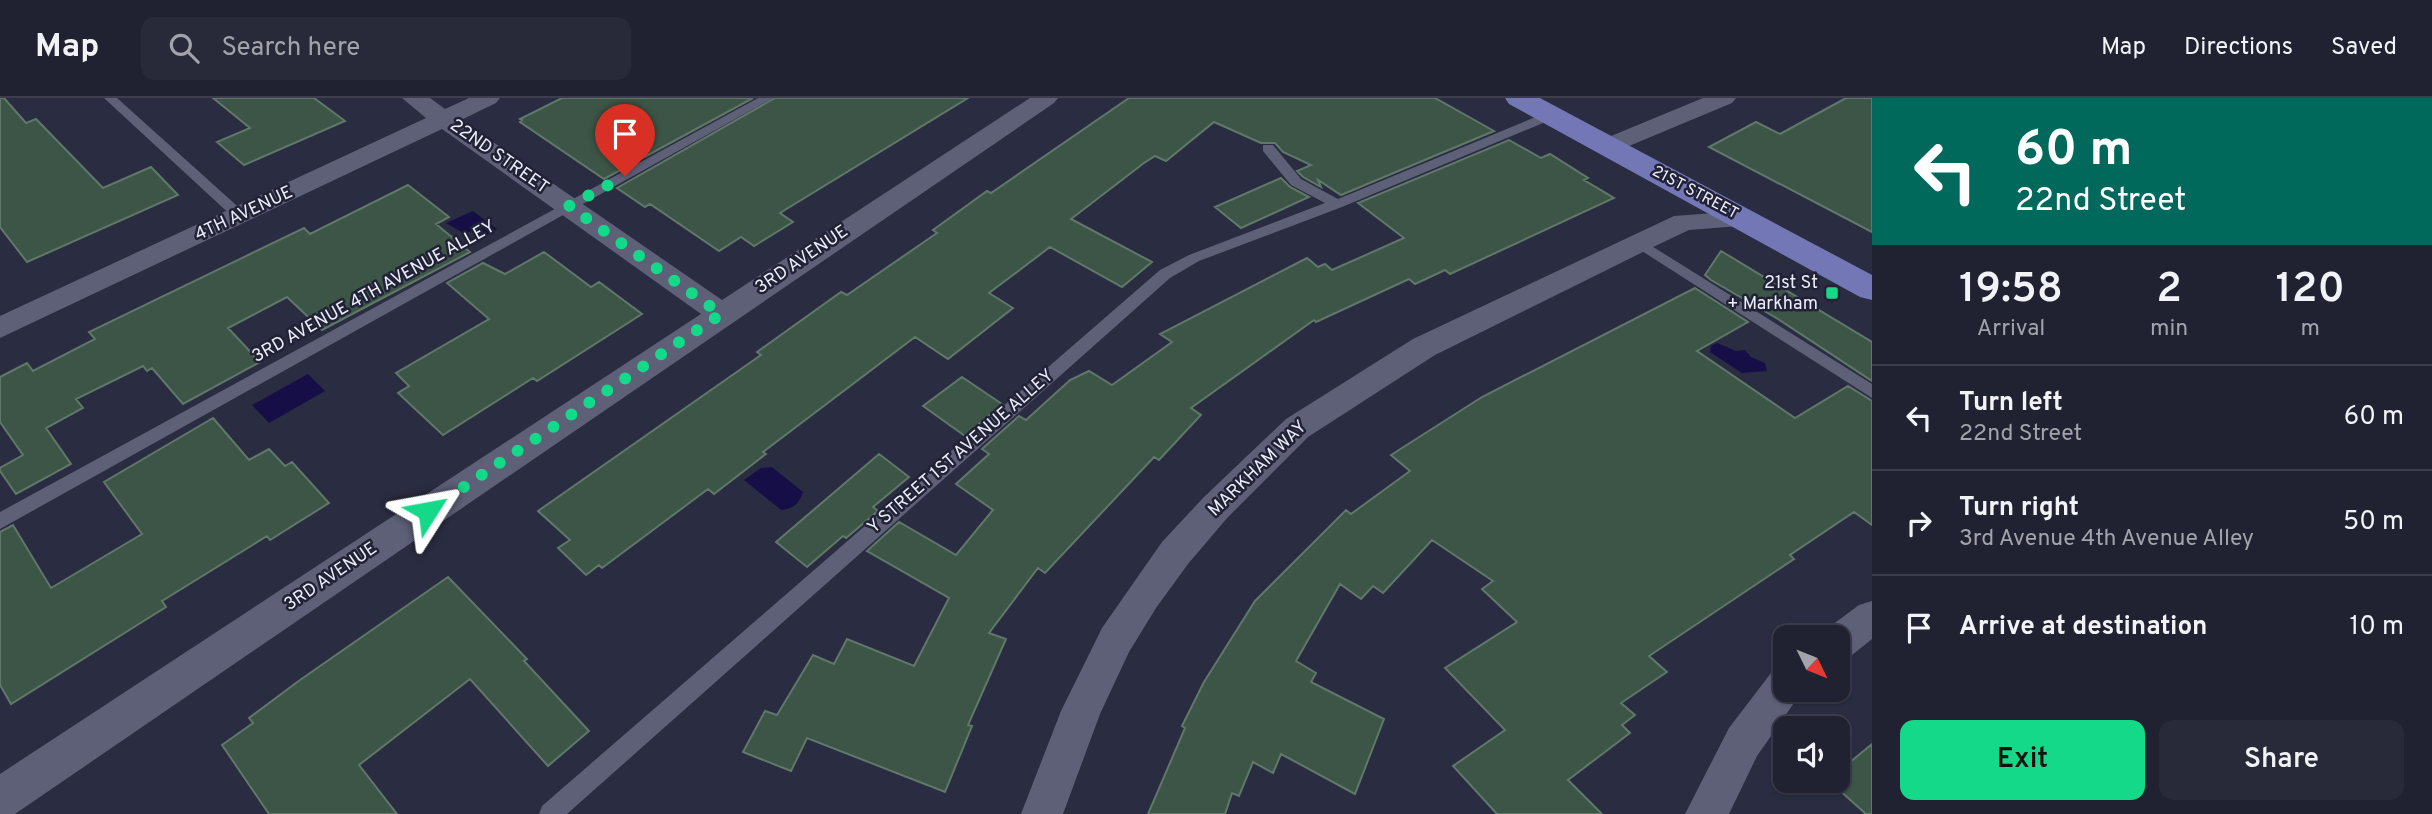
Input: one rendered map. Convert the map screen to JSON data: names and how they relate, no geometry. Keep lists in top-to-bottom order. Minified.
{"streets":{"main road":["21ST STREET"],"street":["22ND STREET","4TH AVENUE","3RD AVENUE","MARKHAM WAY"],"lane":["3RD AVENUE 4TH AVENUE ALLEY","Y STREET 1ST AVENUE ALLEY"]},"crossings":[["22ND STREET","4TH AVENUE"],["22ND STREET","3RD AVENUE"],["22ND STREET","3RD AVENUE 4TH AVENUE ALLEY"],["21ST STREET","Y STREET 1ST AVENUE ALLEY"],["21ST STREET","MARKHAM WAY"]],"places":{"transit":["21st St + Markham"]},"north":"bottom right","page":{"header":"Map","search":"Search here","nav":["Map","Directions","Saved"],"turn":["60 m","22nd Street"],"eta":["19:58","Arrival","2","min","120","m"],"list":[{"name":"Turn left","note":"22nd Street","value":"60 m"},{"name":"Turn right","note":"3rd Avenue 4th Avenue Alley","value":"50 m"},{"name":"Arrive at destination","value":"10 m"}],"buttons":["Exit","Share"]}}
